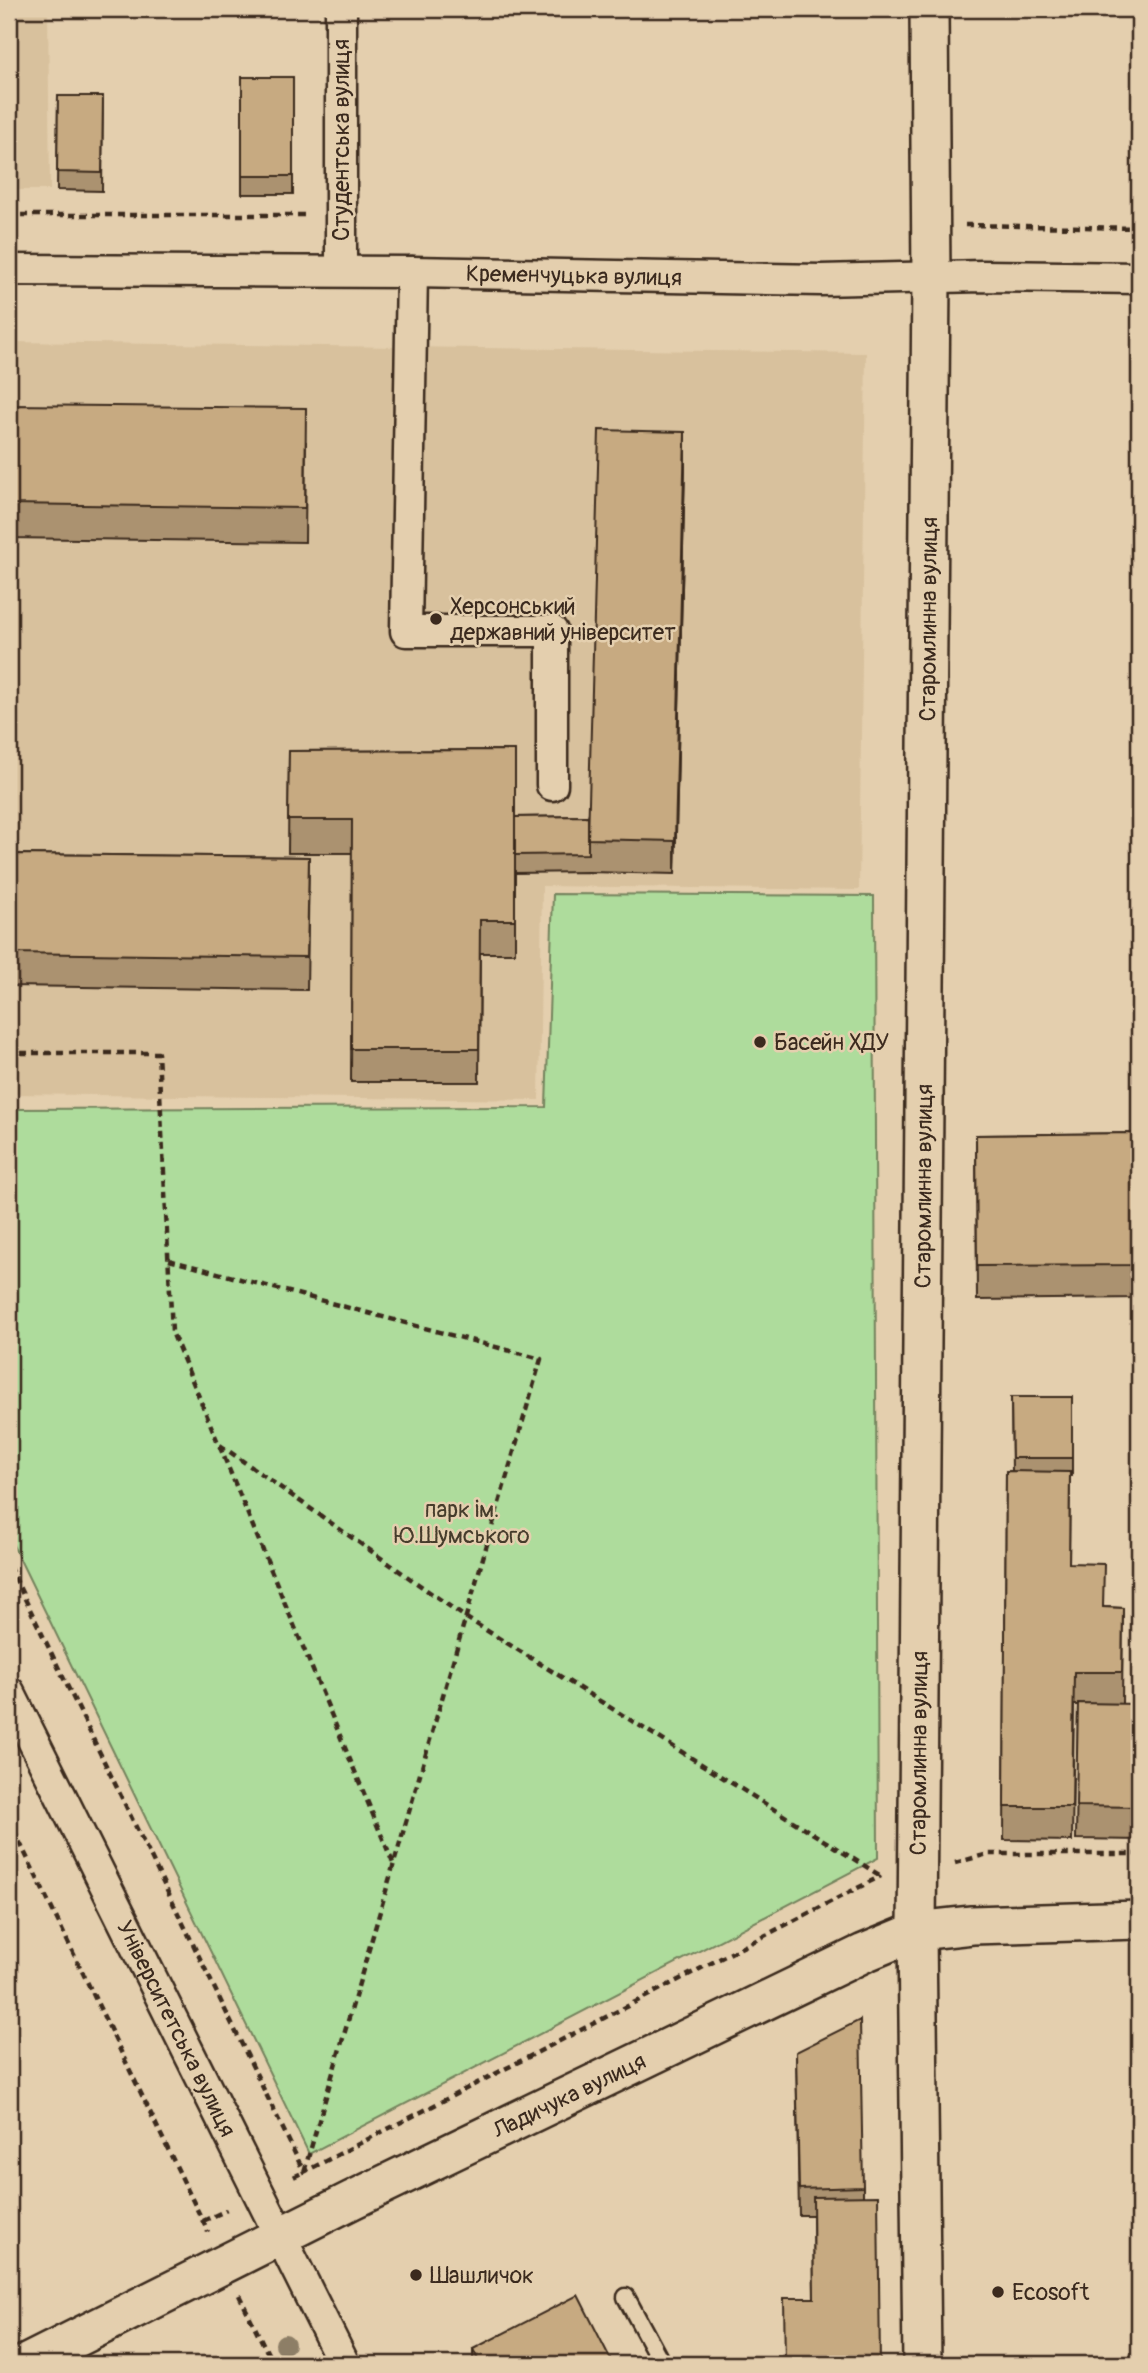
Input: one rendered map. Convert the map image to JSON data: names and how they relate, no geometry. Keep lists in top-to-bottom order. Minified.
{"streets":{"street":["Студентська вулиця","Кременчуцька вулиця","Старомлинна вулиця","Університетська вулиця","Ладичука вулиця"]},"crossings":[["Студентська вулиця","Кременчуцька вулиця"],["Кременчуцька вулиця","Старомлинна вулиця"],["Старомлинна вулиця","Ладичука вулиця"],["Університетська вулиця","Ладичука вулиця"]],"parks":["парк ім. Ю.Шумського"],"places":["Херсонський державний університет","Басейн ХДУ","Шашличок","Ecosoft"]}
